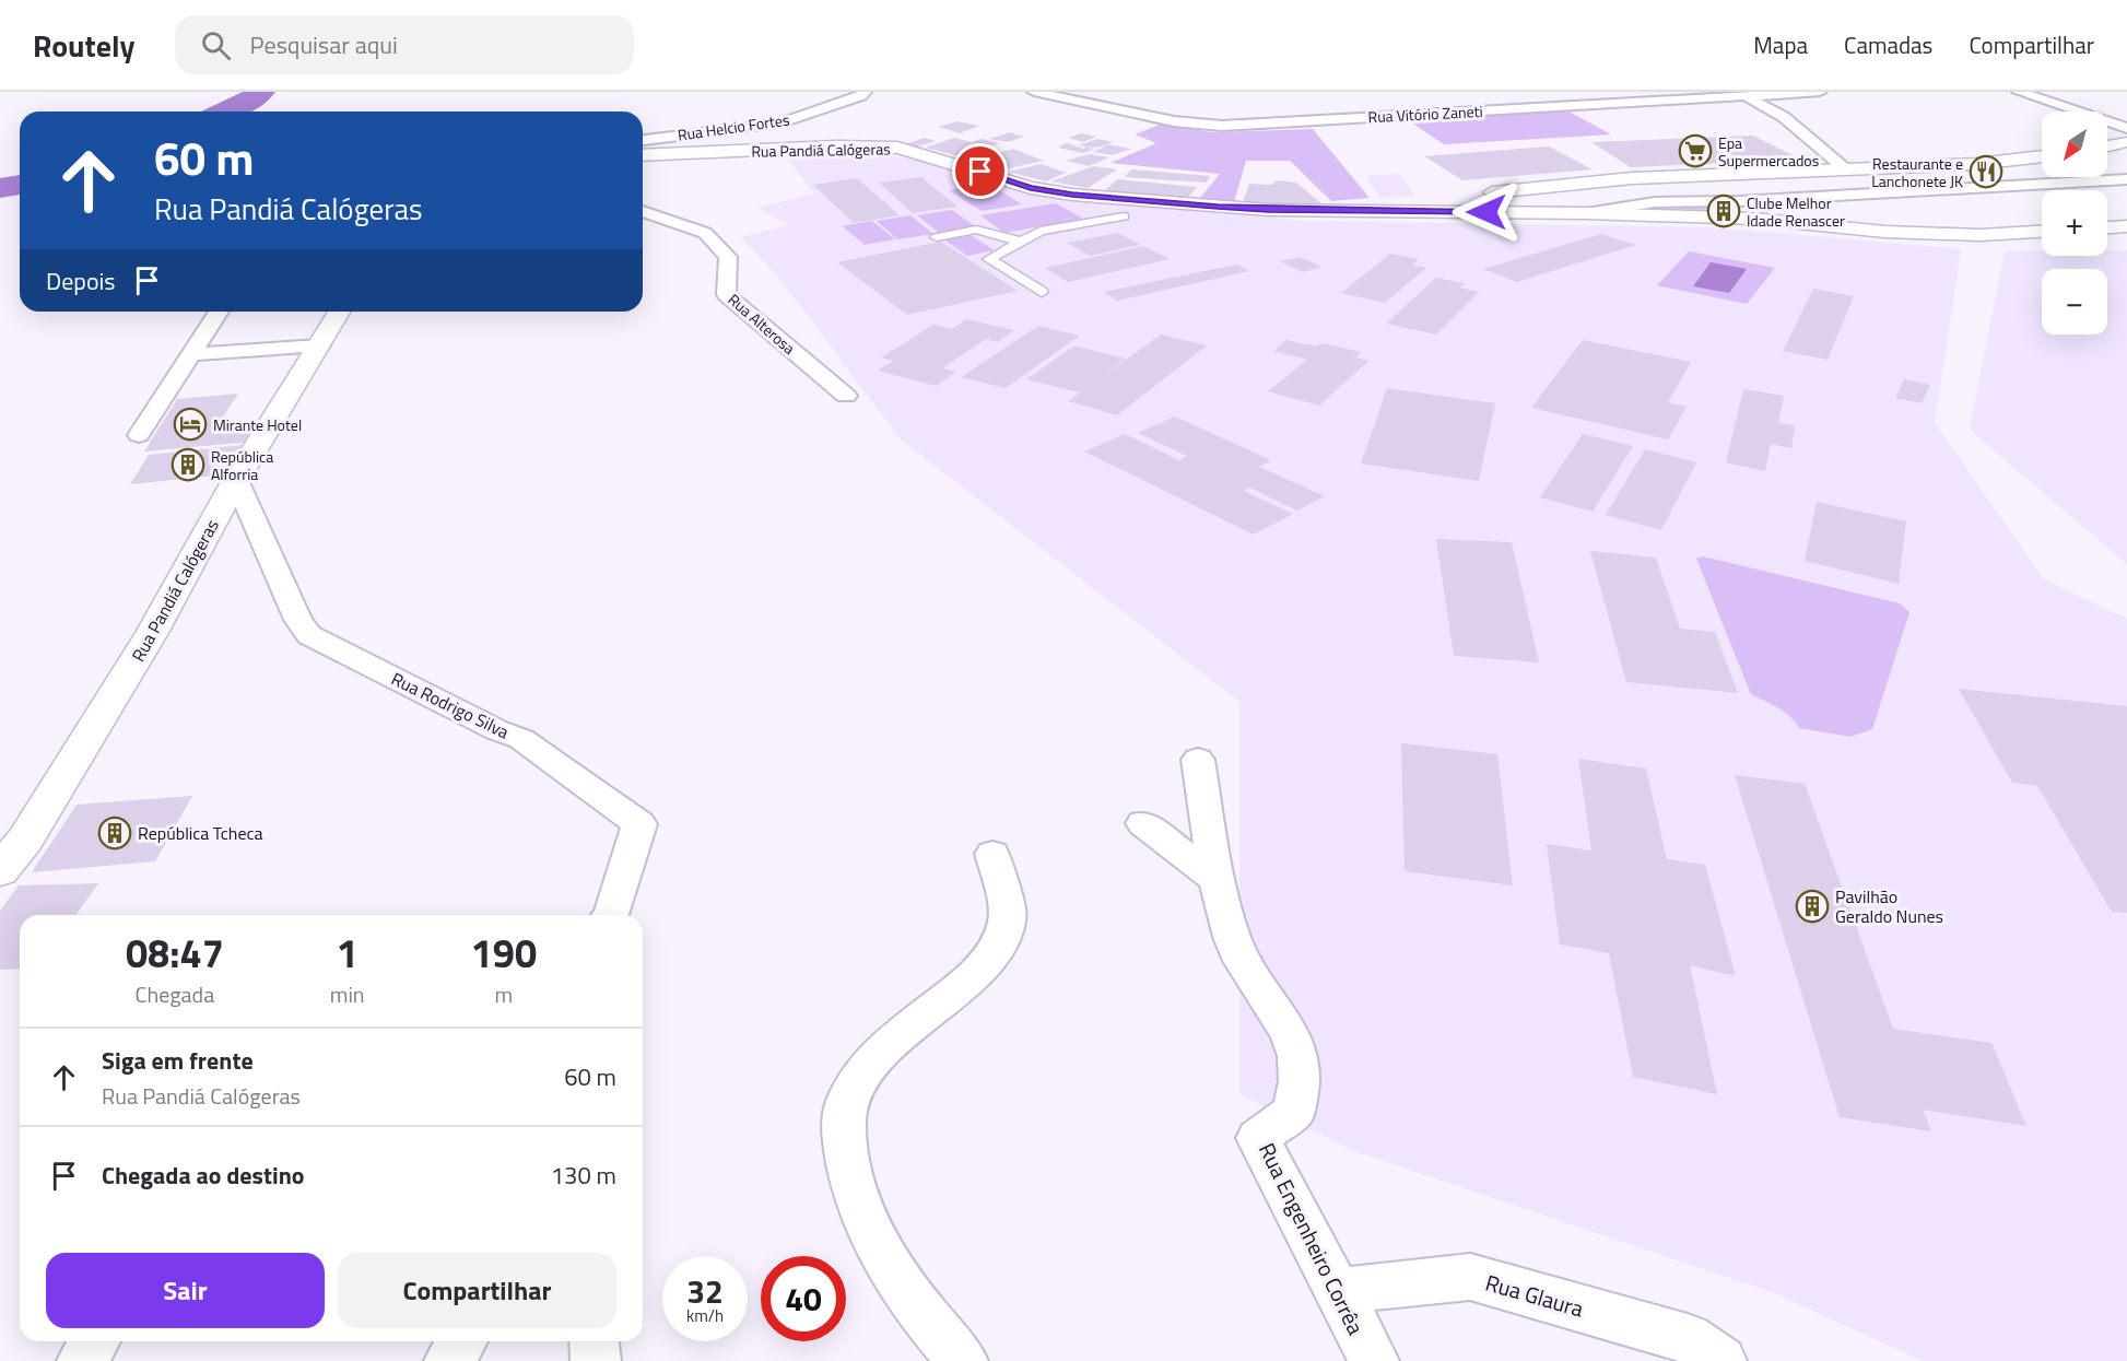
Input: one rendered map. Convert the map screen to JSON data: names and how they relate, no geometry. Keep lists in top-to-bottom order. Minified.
{"streets":{"street":["Rua Vitório Zaneti","Rua Helcio Fortes","Rua Pandiá Calógeras","Rua Alterosa","Rua Rodrigo Silva","Rua Engenheiro Corrêa","Rua Glaura"]},"crossings":[["Rua Pandiá Calógeras","Rua Rodrigo Silva"],["Rua Engenheiro Corrêa","Rua Glaura"]],"places":{"supermarket":["Epa Supermercados"],"restaurant":["Restaurante e Lanchonete JK"],"building":["Clube Melhor Idade Renascer","República Alforria","República Tcheca","Pavilhão Geraldo Nunes"],"hotel":["Mirante Hotel"]},"north":"bottom left","page":{"header":"Routely","search":"Pesquisar aqui","nav":["Mapa","Camadas","Compartilhar"],"map_buttons":["+","−"],"turn":["60 m","Rua Pandiá Calógeras"],"then":"Depois","eta":["08:47","Chegada","1","min","190","m"],"list":[{"name":"Siga em frente","note":"Rua Pandiá Calógeras","value":"60 m"},{"name":"Chegada ao destino","value":"130 m"}],"buttons":["Sair","Compartilhar"],"speed":"32 km/h","limit":"40"}}
